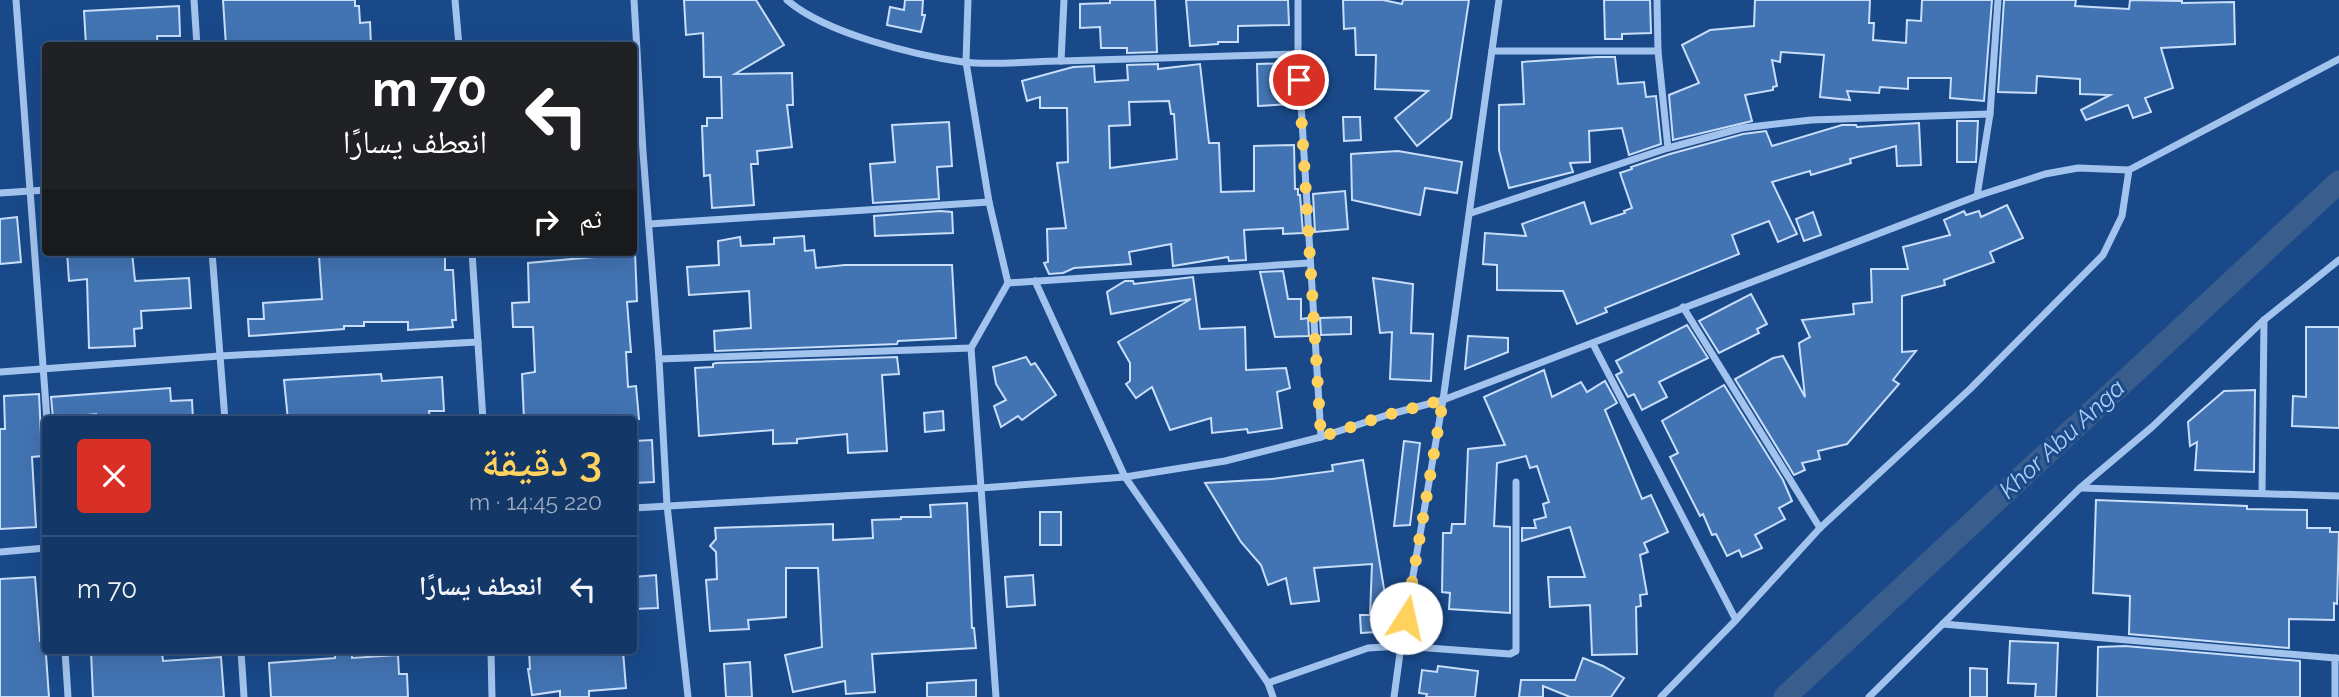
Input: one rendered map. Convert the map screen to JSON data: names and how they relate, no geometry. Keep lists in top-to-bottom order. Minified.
{"water":["Khor Abu Anga"],"page":{"turn":["70 m","انعطف يسارًا"],"then":"ثم","heading":["3 دقيقة","220 m · 14:45"],"list":[{"name":"انعطف يسارًا","value":"70 m"}]}}
